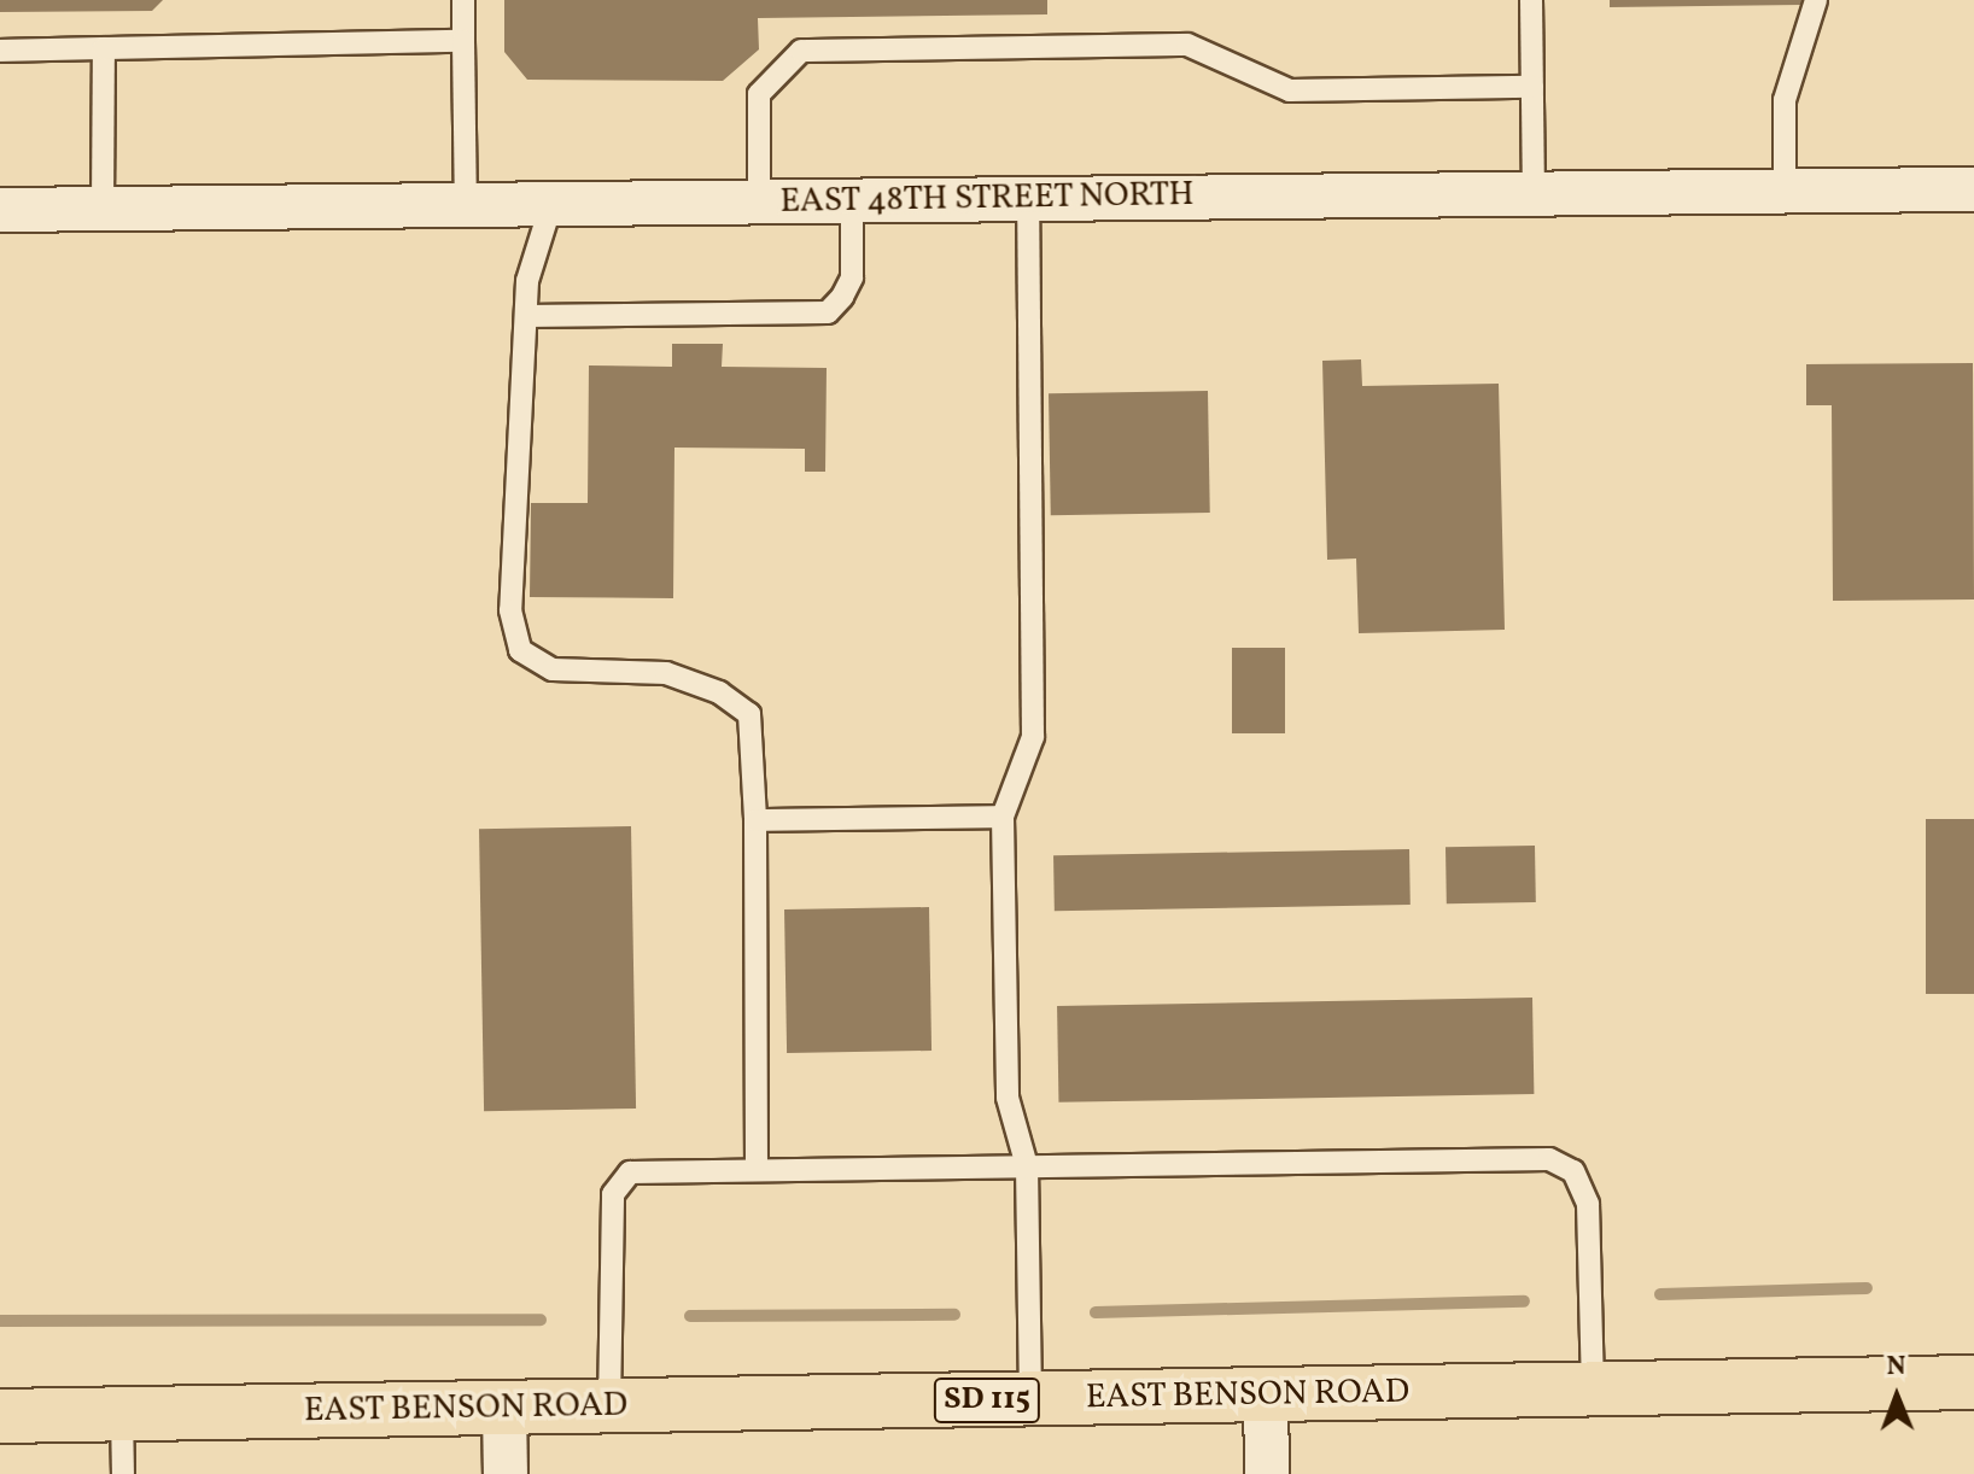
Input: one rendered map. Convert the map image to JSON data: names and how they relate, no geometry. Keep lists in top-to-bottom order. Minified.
{"streets":{"main road":["EAST BENSON ROAD","SD 115"],"street":["EAST 48TH STREET NORTH"]},"north":"top"}
